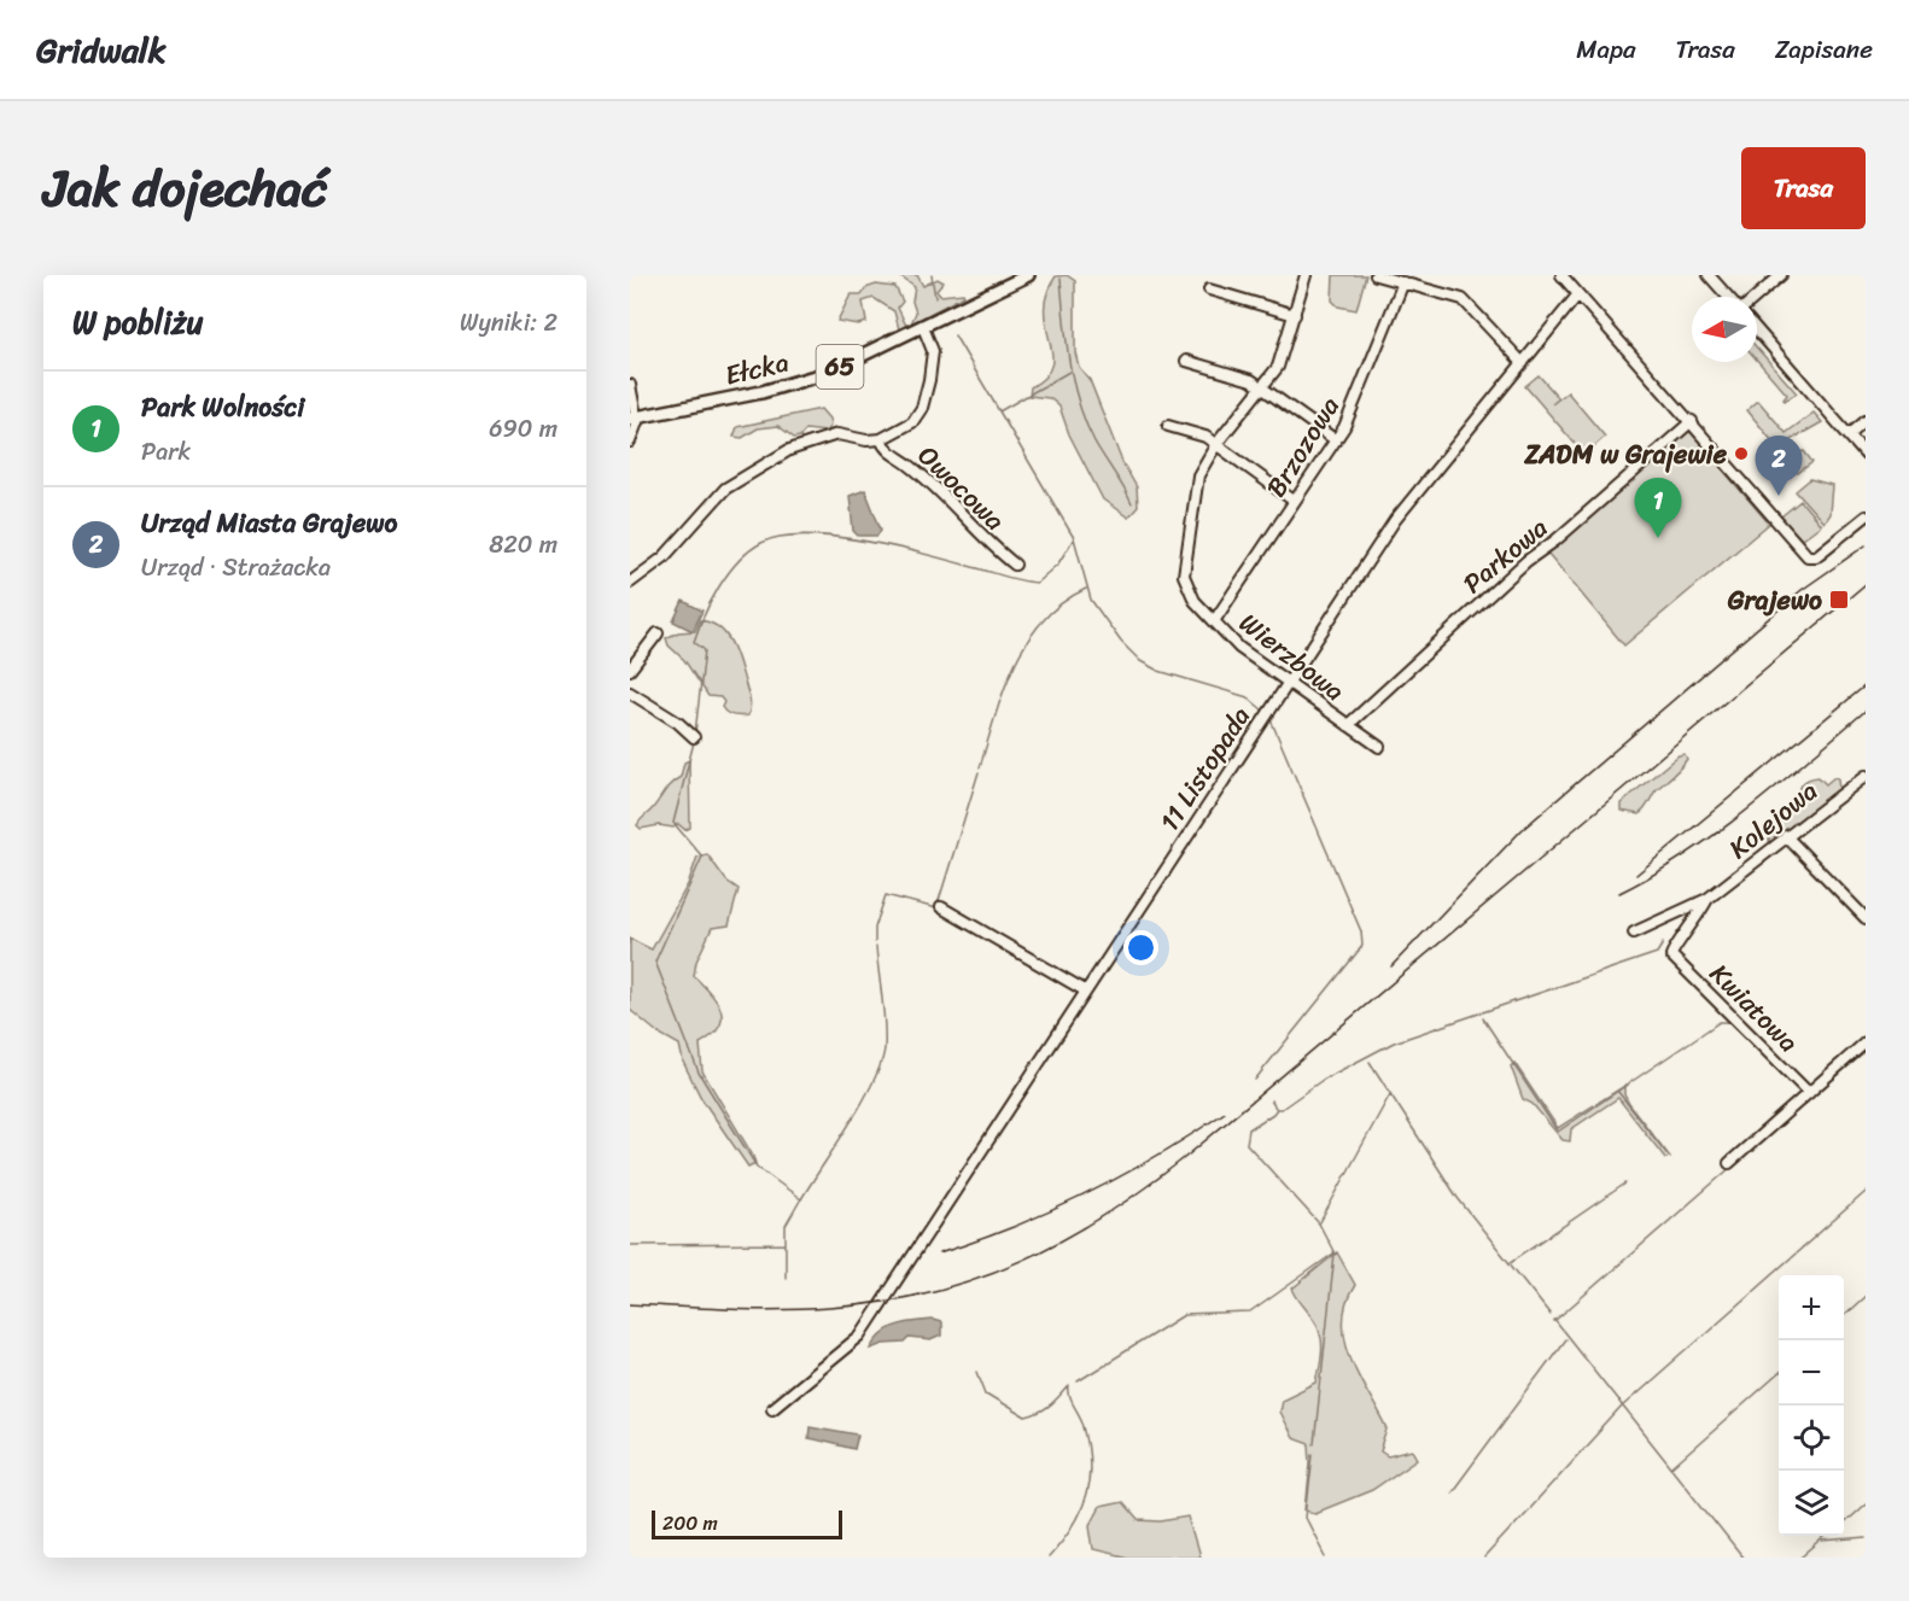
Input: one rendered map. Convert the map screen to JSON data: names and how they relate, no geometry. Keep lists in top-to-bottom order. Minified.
{"streets":{"main road":["65","Ełcka"],"street":["Brzozowa","Owocowa","Parkowa","Wierzbowa","11 Listopada","Kolejowa","Kwiatowa"]},"crossings":[["Brzozowa","Wierzbowa"],["Parkowa","Wierzbowa"],["Wierzbowa","11 Listopada"],["Kolejowa","Kwiatowa"]],"places":{"other":["ZADM w Grajewie"],"transit":["Grajewo"]},"scale_bar":"200 m","north":"left","page":{"header":"Gridwalk","nav":["Mapa","Trasa","Zapisane"],"title":"Jak dojechać","buttons":"Trasa","heading":["W pobliżu","Wyniki: 2"],"list":[{"mark":"1","name":"Park Wolności","note":"Park","value":"690 m"},{"mark":"2","name":"Urząd Miasta Grajewo","note":"Urząd · Strażacka","value":"820 m"}],"pins":["2","1"],"map_buttons":["+","−"],"scale":"200 m"}}
